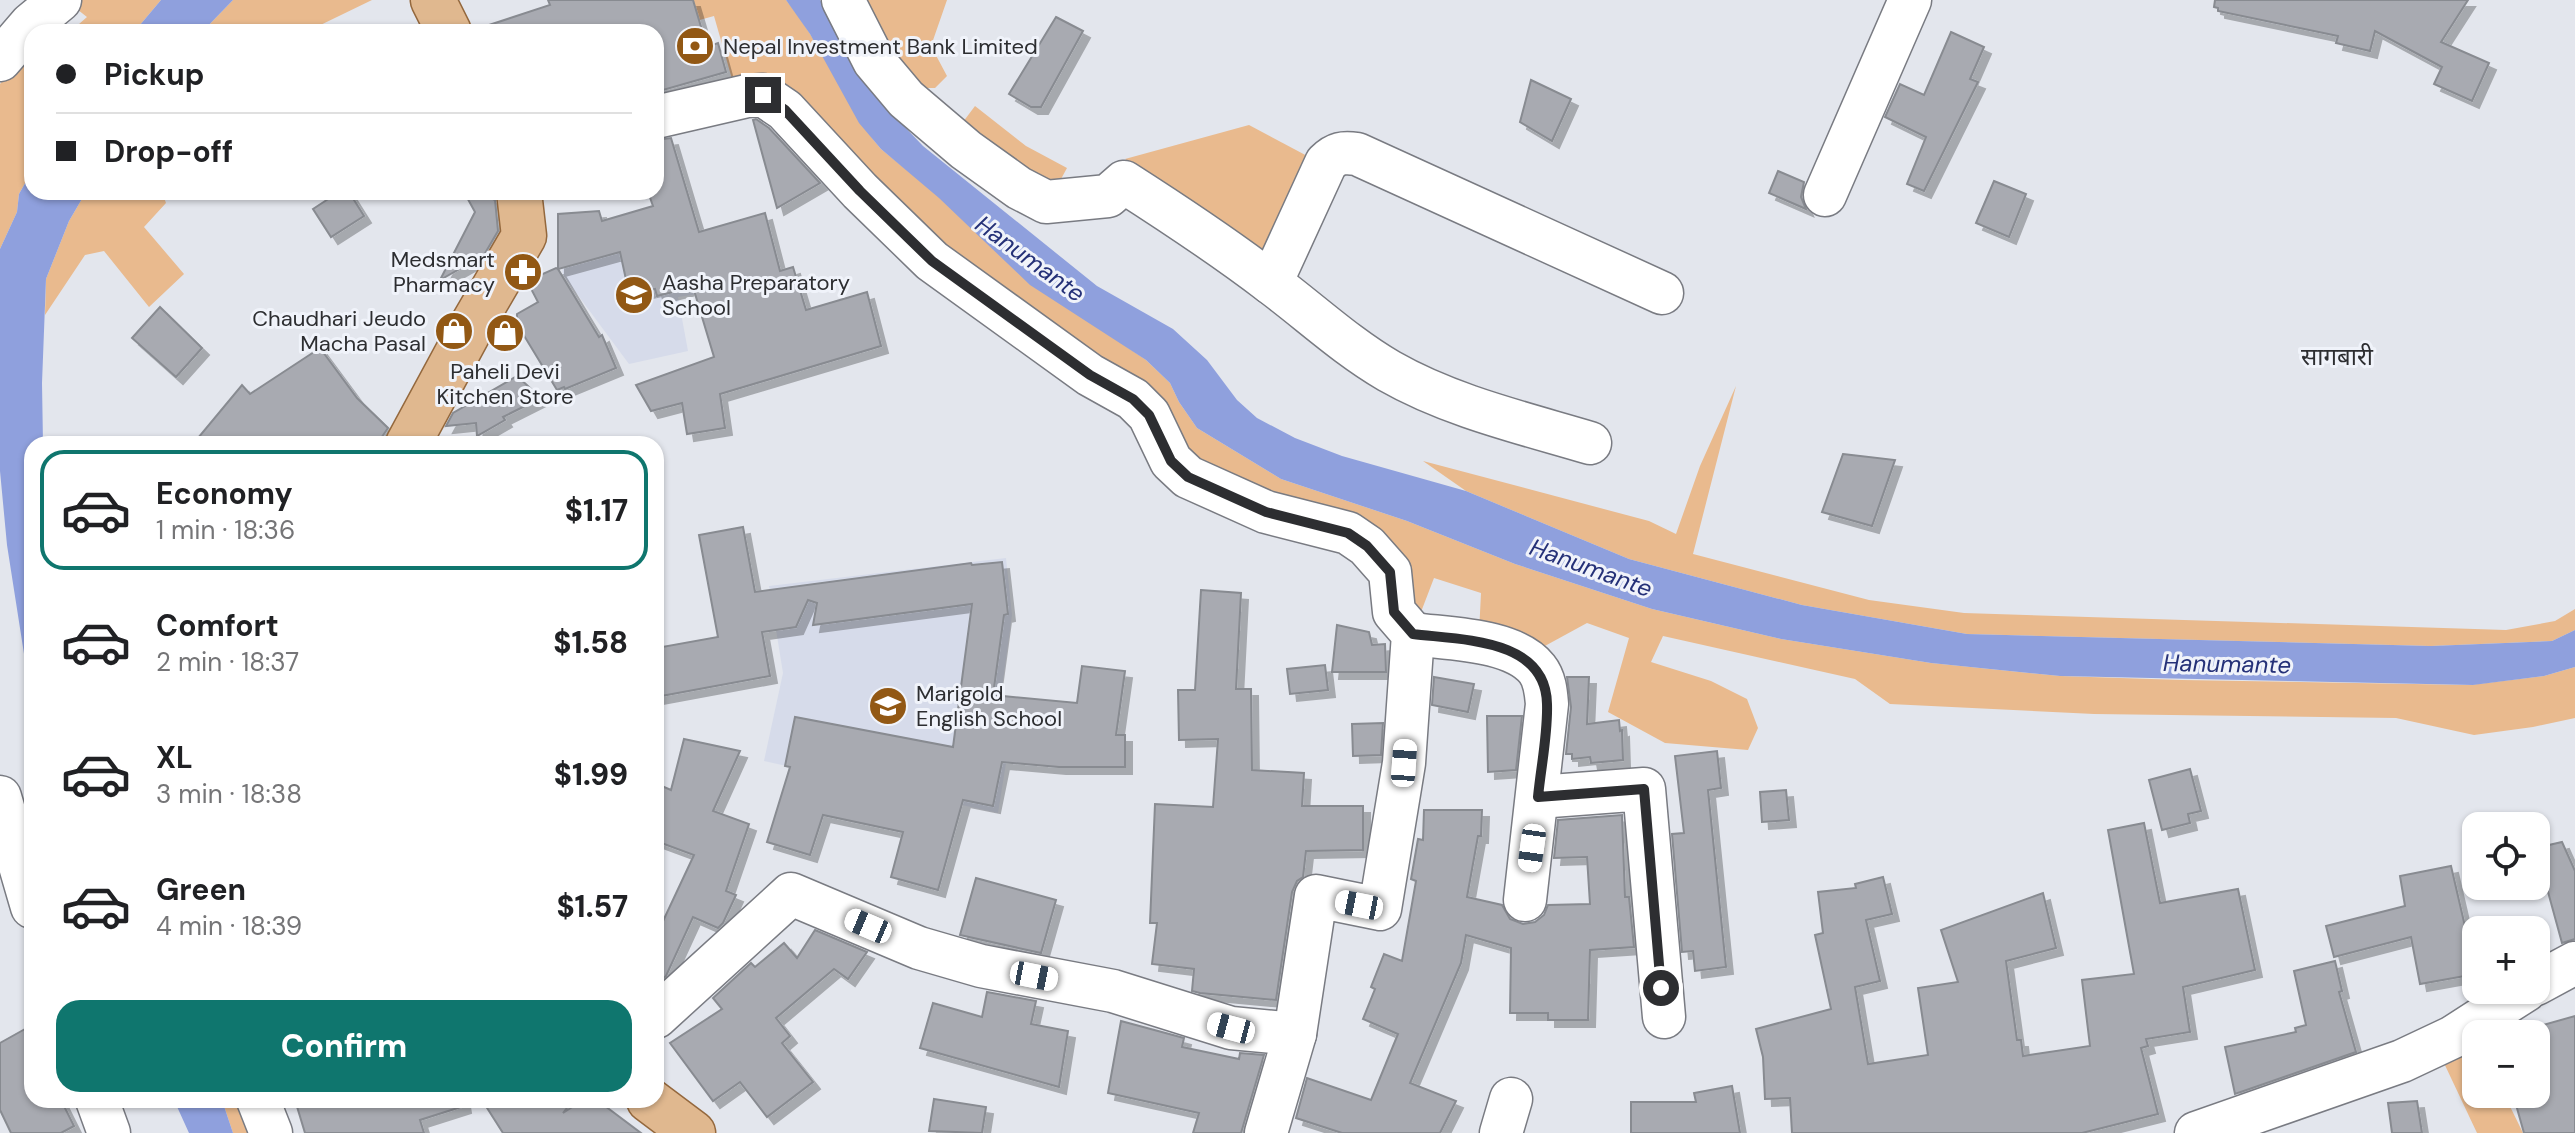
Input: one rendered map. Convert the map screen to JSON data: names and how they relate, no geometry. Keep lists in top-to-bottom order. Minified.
{"districts":["सागबारी"],"water":["Hanumante"],"places":{"bank":["Nepal Investment Bank Limited"],"pharmacy":["Medsmart Pharmacy"],"school or university":["Aasha Preparatory School","Marigold English School"],"shop":["Chaudhari Jeudo Macha Pasal","Paheli Devi Kitchen Store"]},"page":{"banner":["Pickup","Drop-off"],"list":[{"name":"Economy","note":"1 min · 18:36","value":"$1.17"},{"name":"Comfort","note":"2 min · 18:37","value":"$1.58"},{"name":"XL","note":"3 min · 18:38","value":"$1.99"},{"name":"Green","note":"4 min · 18:39","value":"$1.57"}],"map_buttons":["+","−"],"buttons":"Confirm"}}
